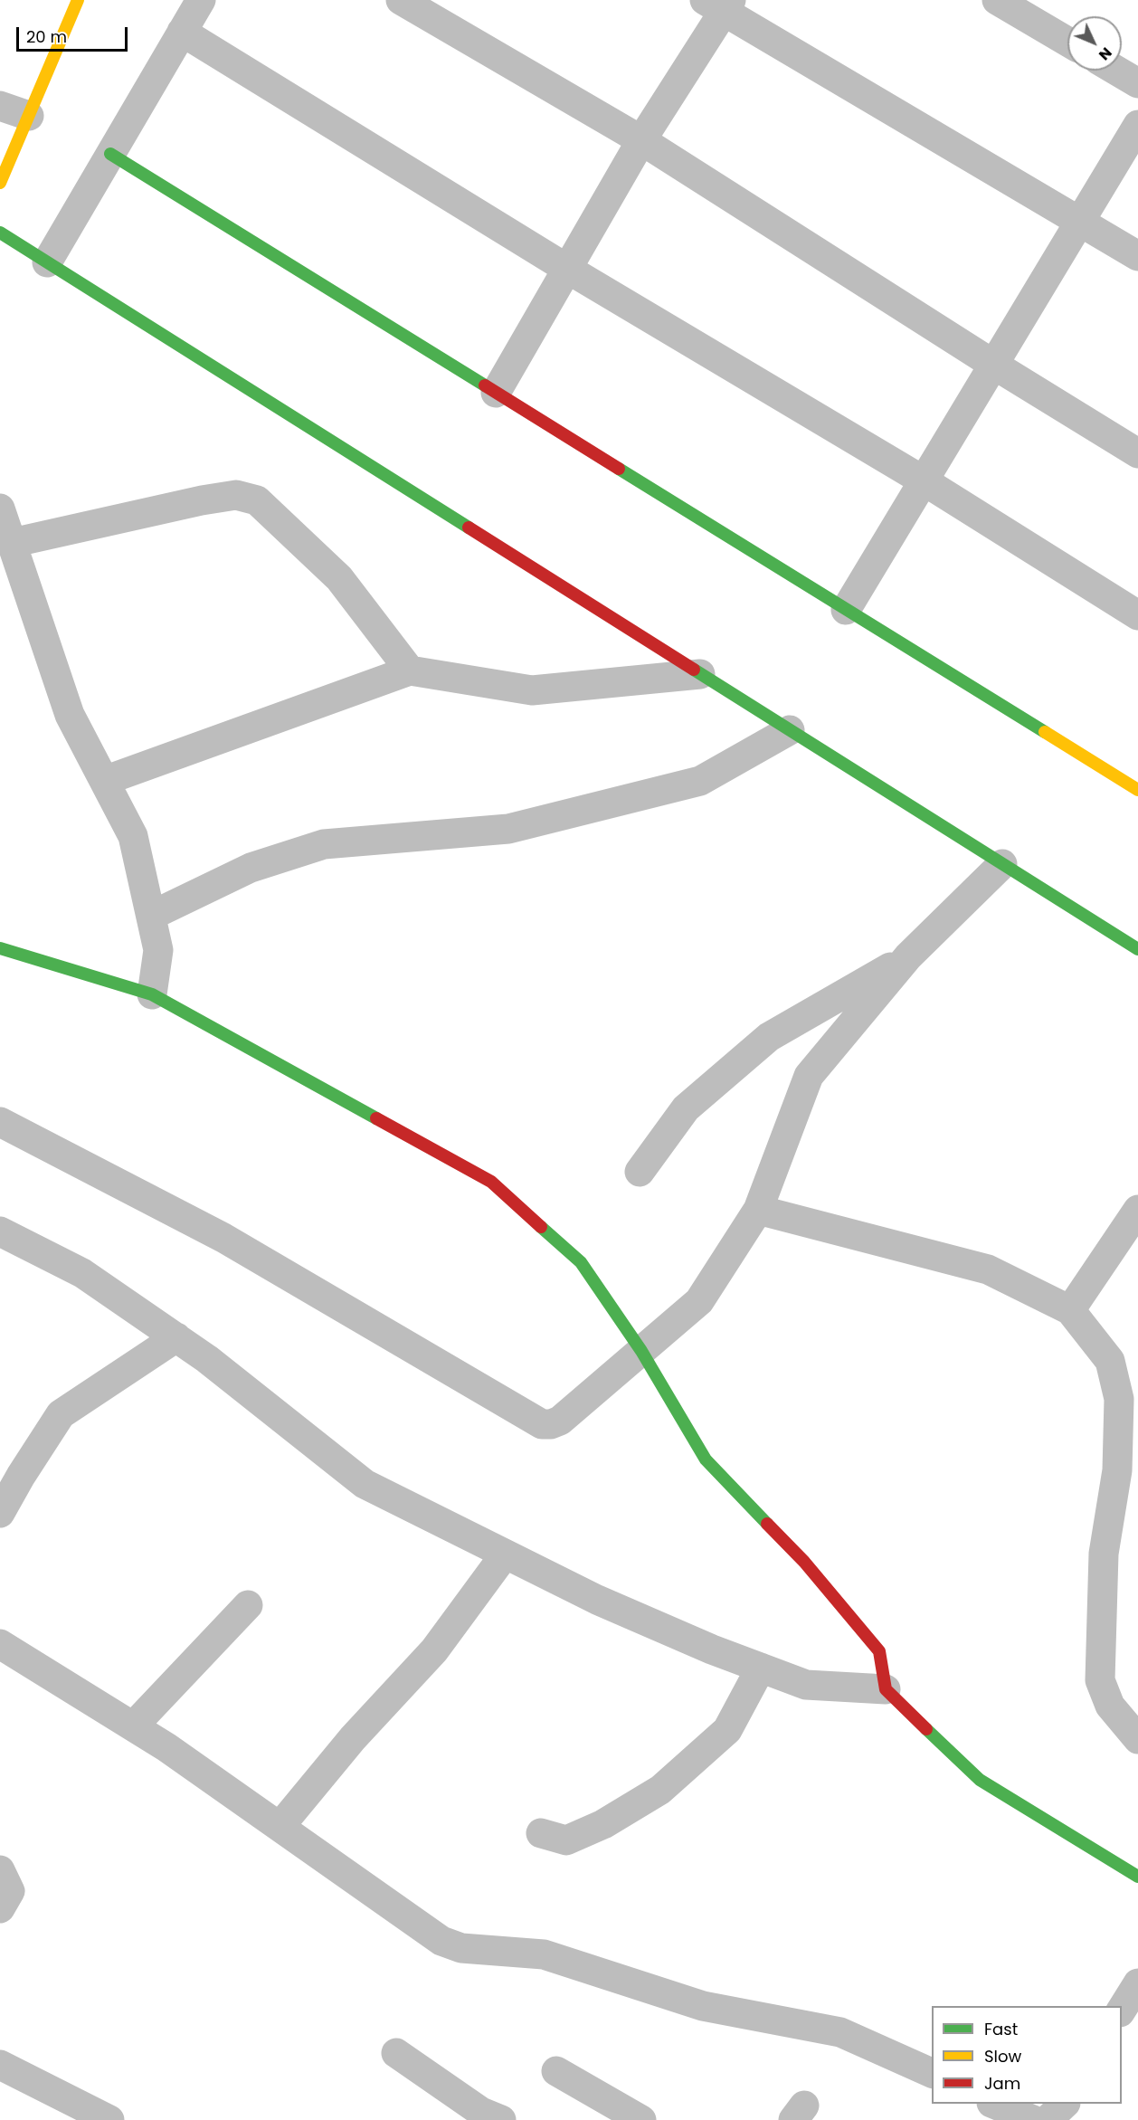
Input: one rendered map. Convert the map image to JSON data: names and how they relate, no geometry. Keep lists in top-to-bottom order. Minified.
{"legend":["Fast","Slow","Jam"],"scale_bar":"20 m","north":"bottom right"}
